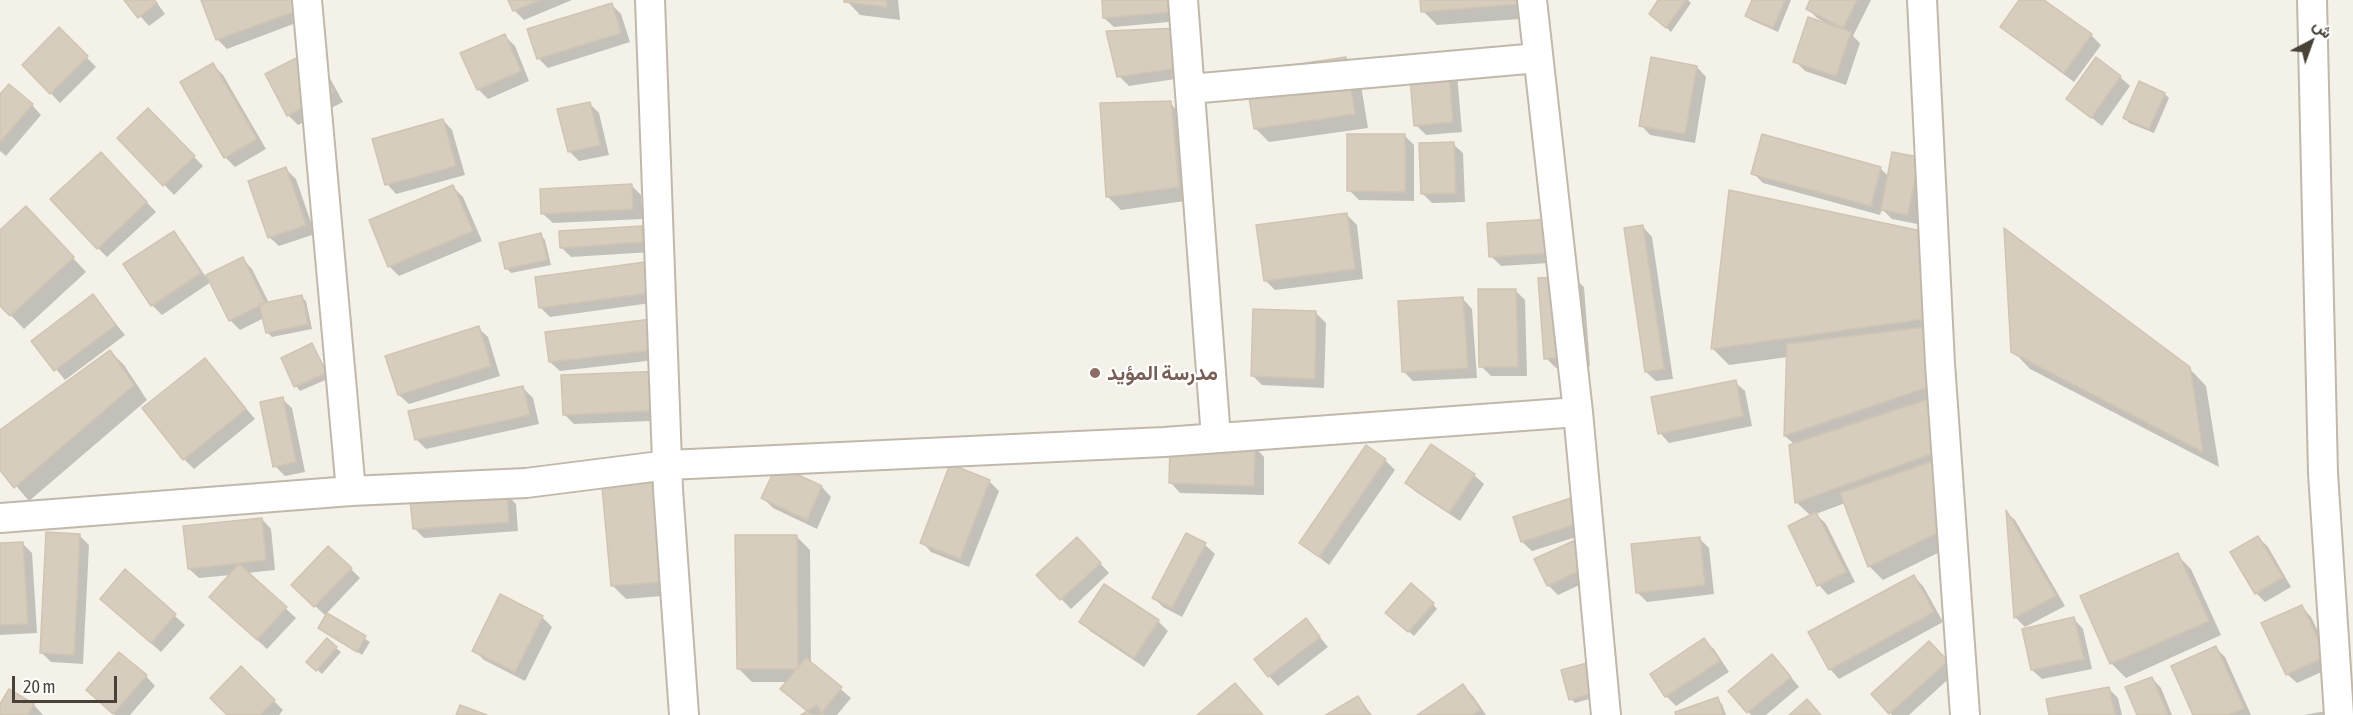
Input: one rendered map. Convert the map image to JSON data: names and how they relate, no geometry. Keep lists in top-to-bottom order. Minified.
{"places":["مدرسة المؤيد"],"scale_bar":"20 m","north":"top right"}
